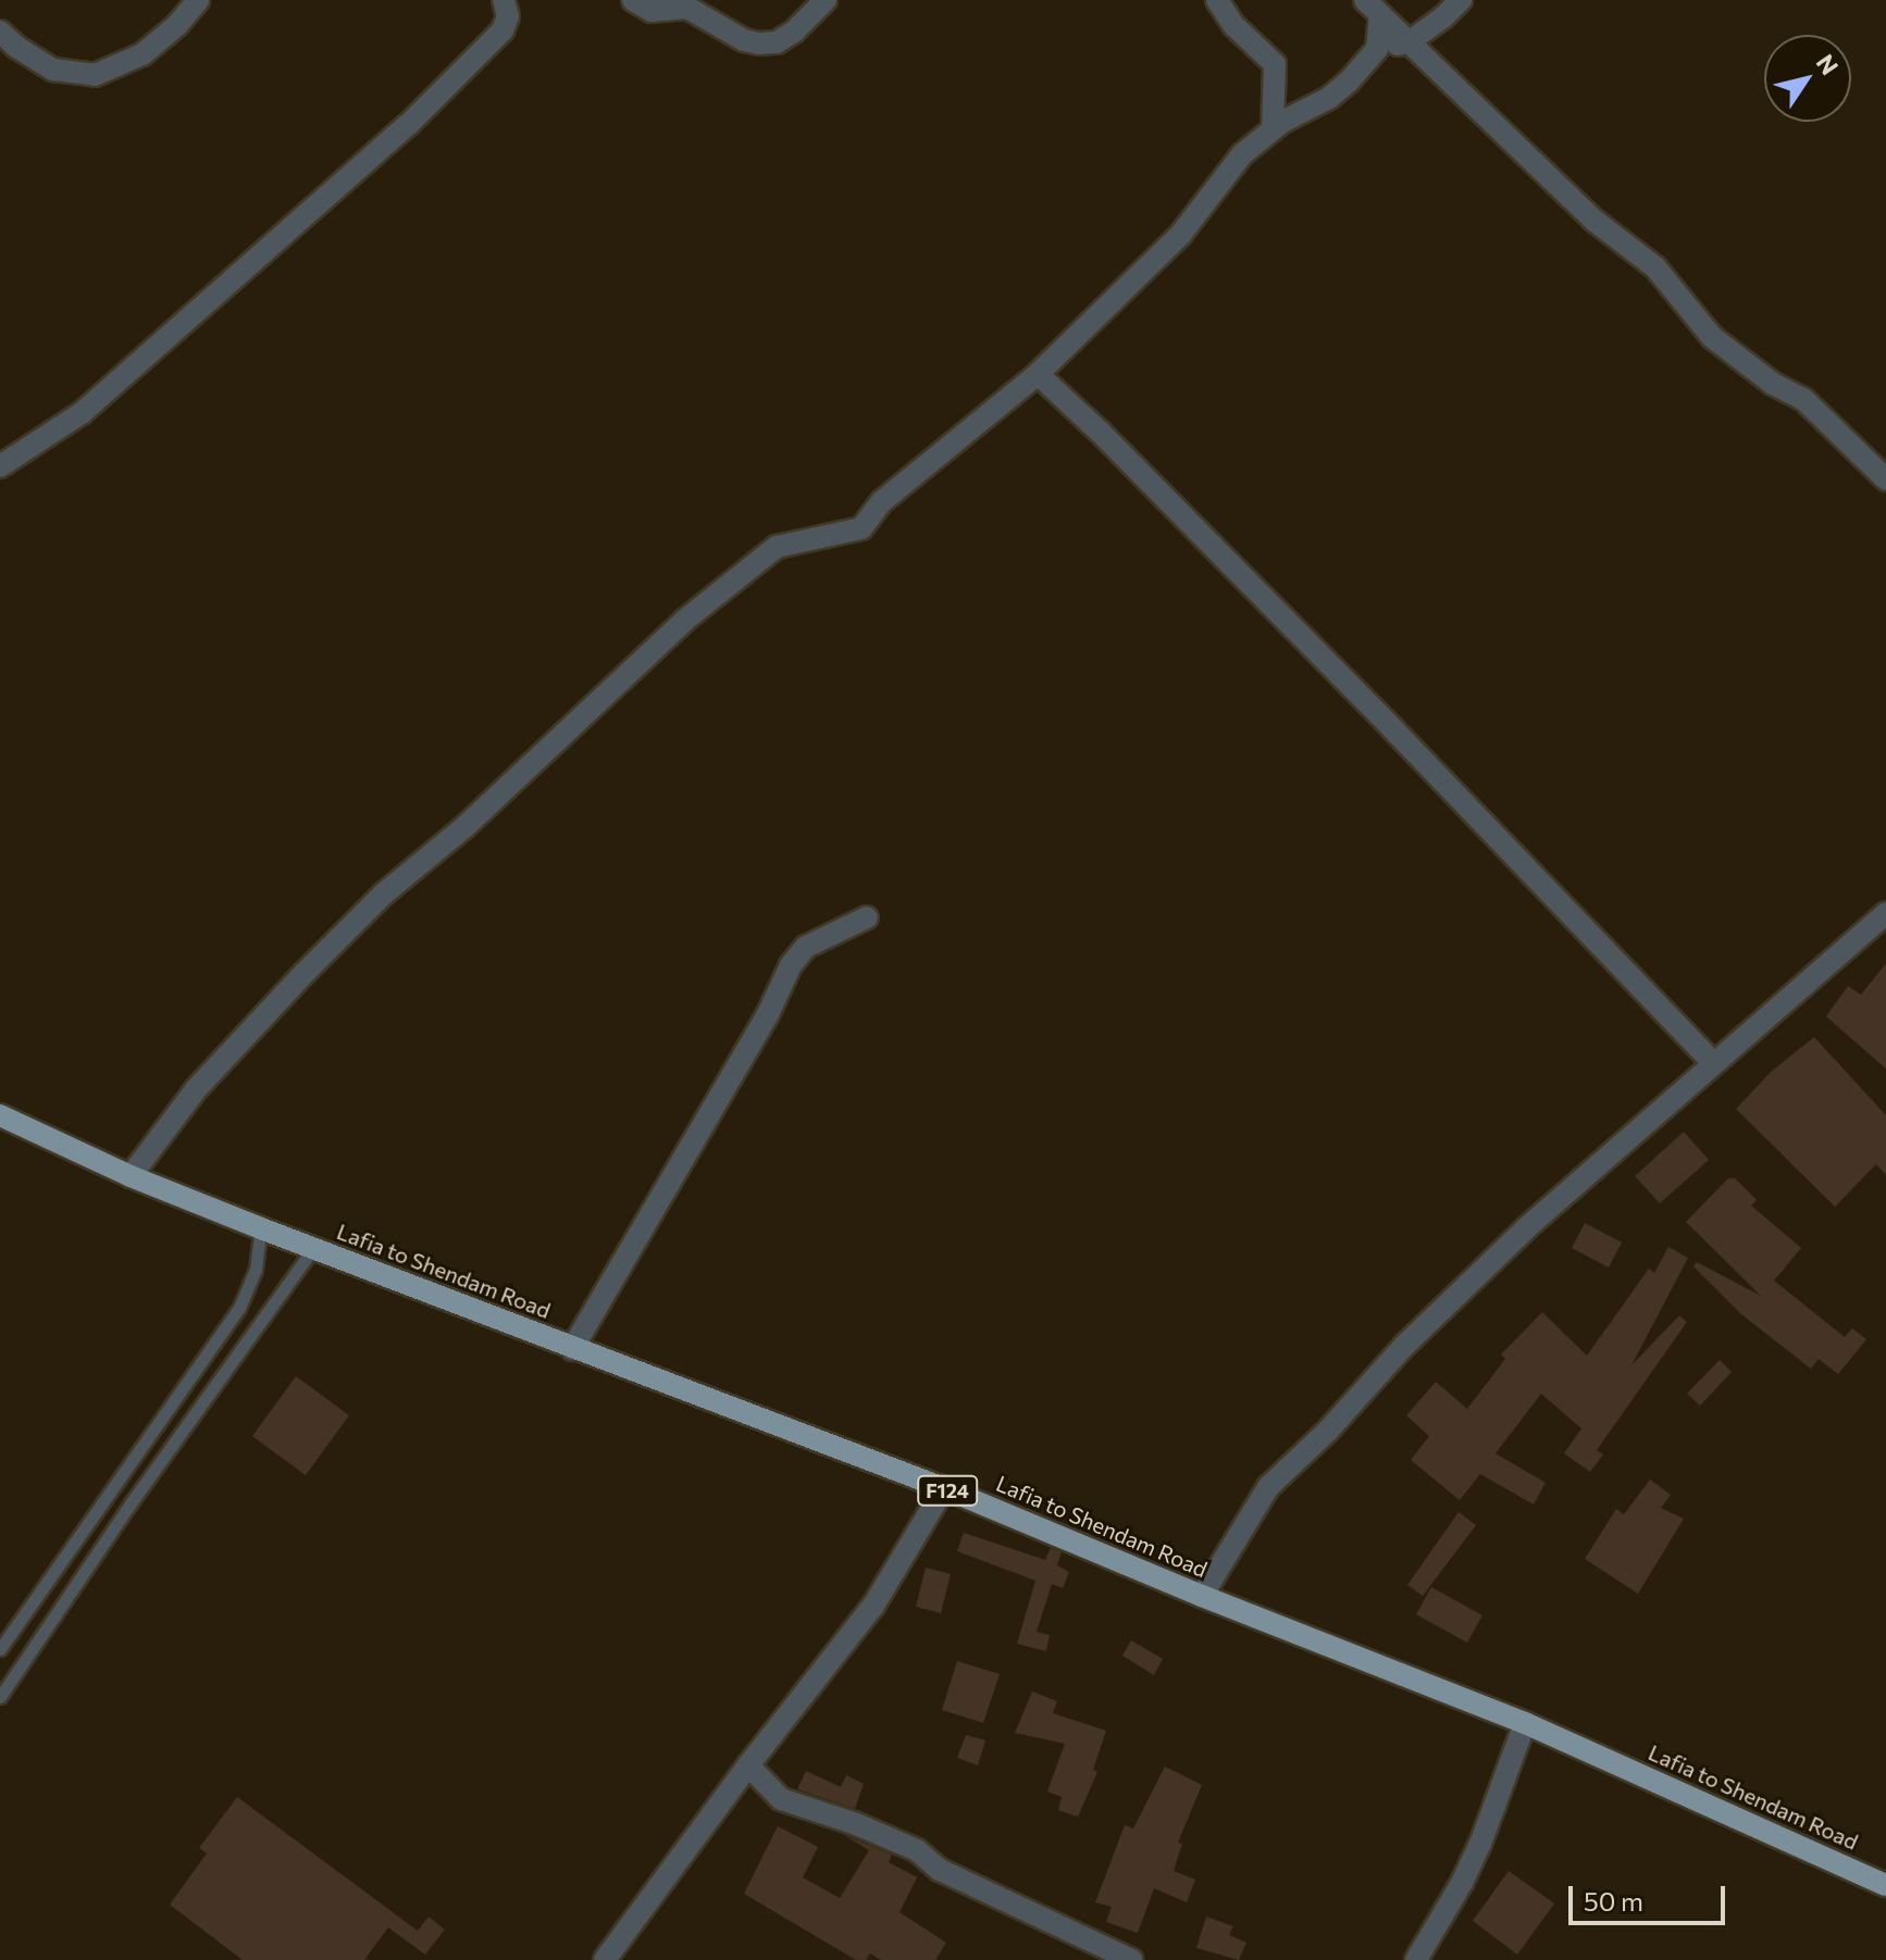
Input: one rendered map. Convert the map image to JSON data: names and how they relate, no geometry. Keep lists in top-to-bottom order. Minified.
{"streets":{"main road":["Lafia to Shendam Road","F124"]},"scale_bar":"50 m","north":"top right"}
